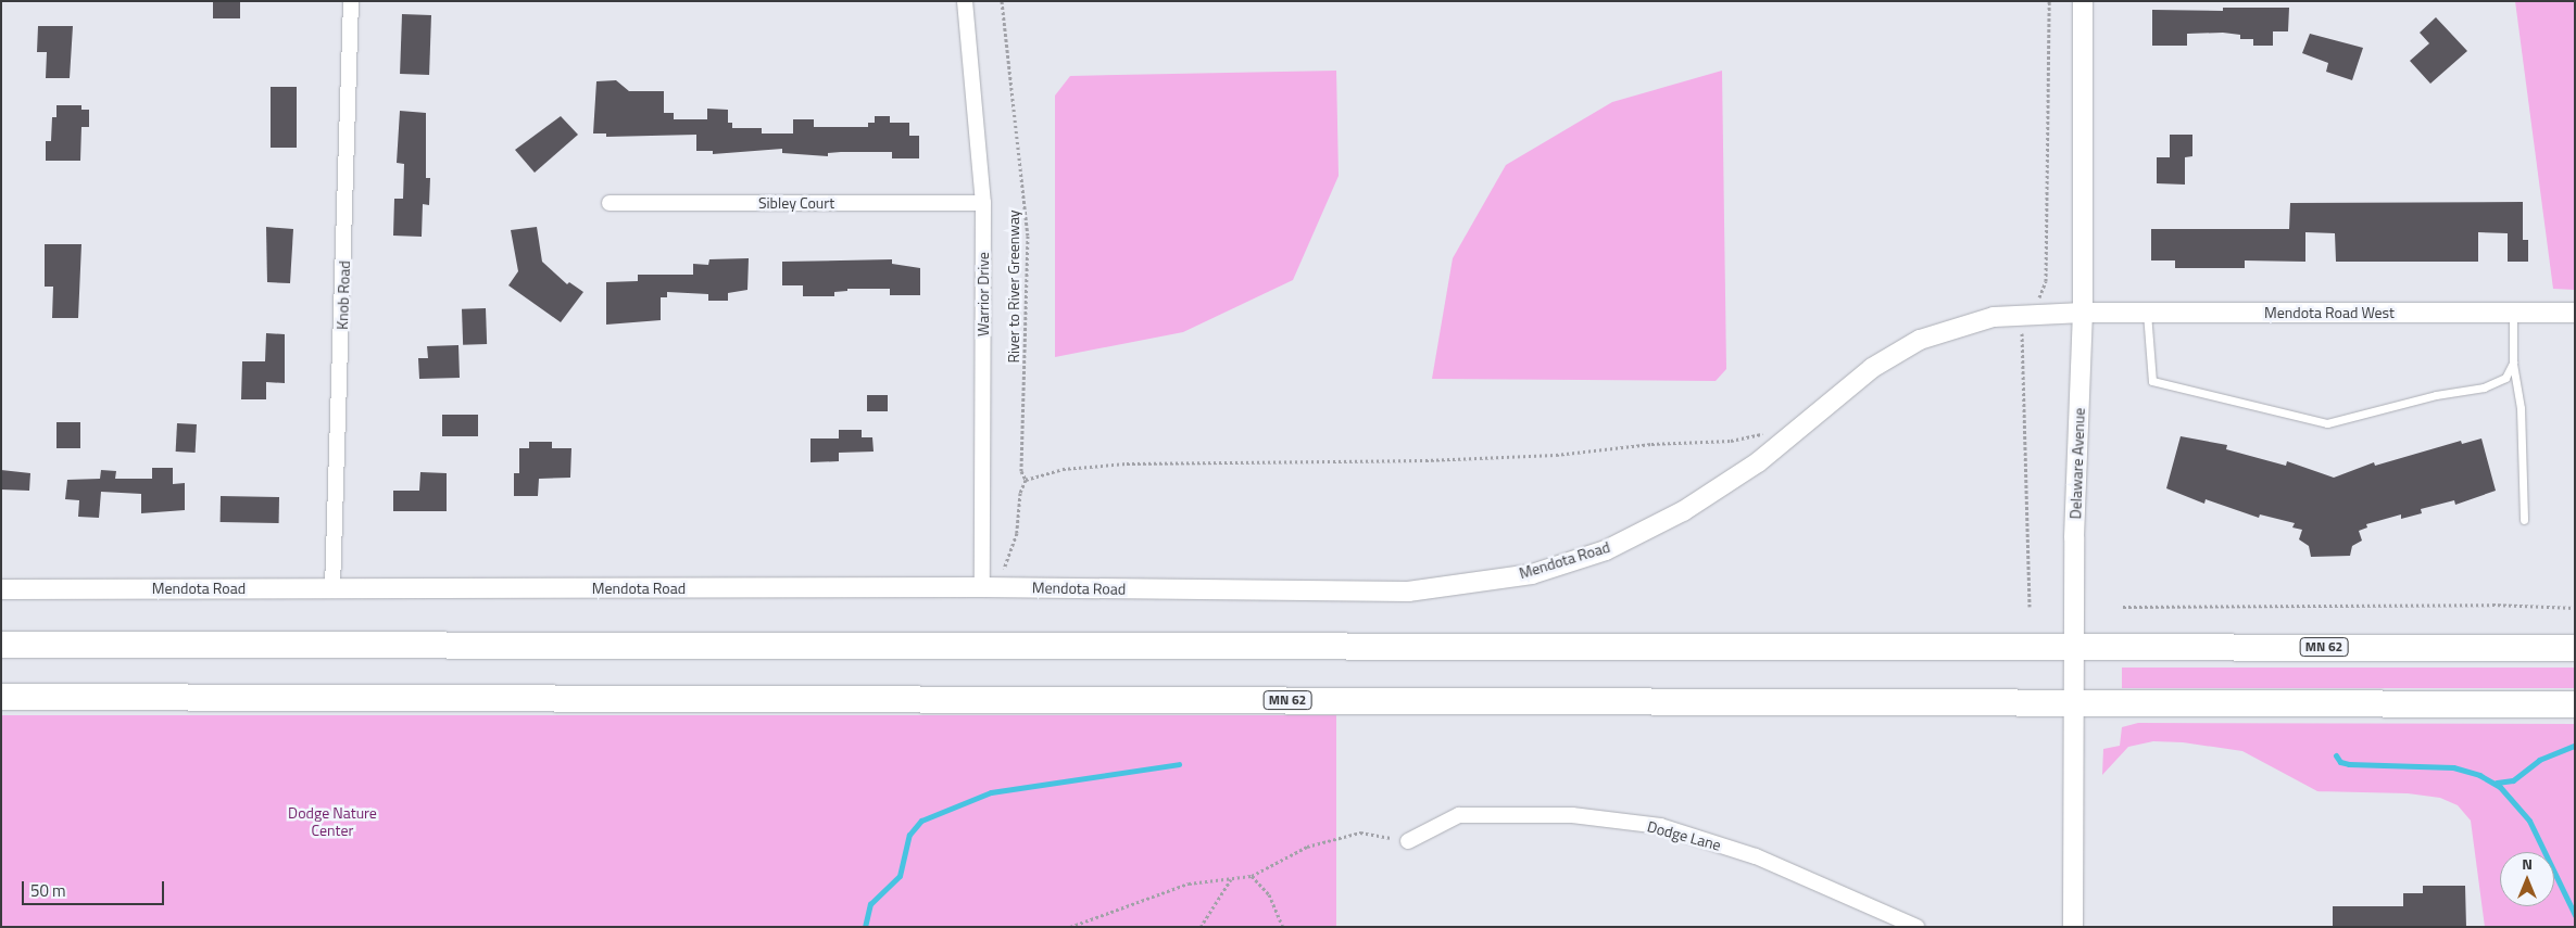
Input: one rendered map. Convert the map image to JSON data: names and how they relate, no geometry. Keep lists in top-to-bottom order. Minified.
{"streets":{"highway":["MN 62"],"street":["Sibley Court","Warrior Drive","Knob Road","Mendota Road West","Delaware Avenue","Mendota Road","Dodge Lane"],"path":["River to River Greenway"]},"crossings":[["Sibley Court","Warrior Drive"],["Warrior Drive","Mendota Road"],["Knob Road","Mendota Road"],["Mendota Road West","Delaware Avenue"],["Mendota Road West","Mendota Road"],["Delaware Avenue","Mendota Road"],["Delaware Avenue","MN 62"]],"parks":["Dodge Nature Center"],"scale_bar":"50 m","north":"top"}
